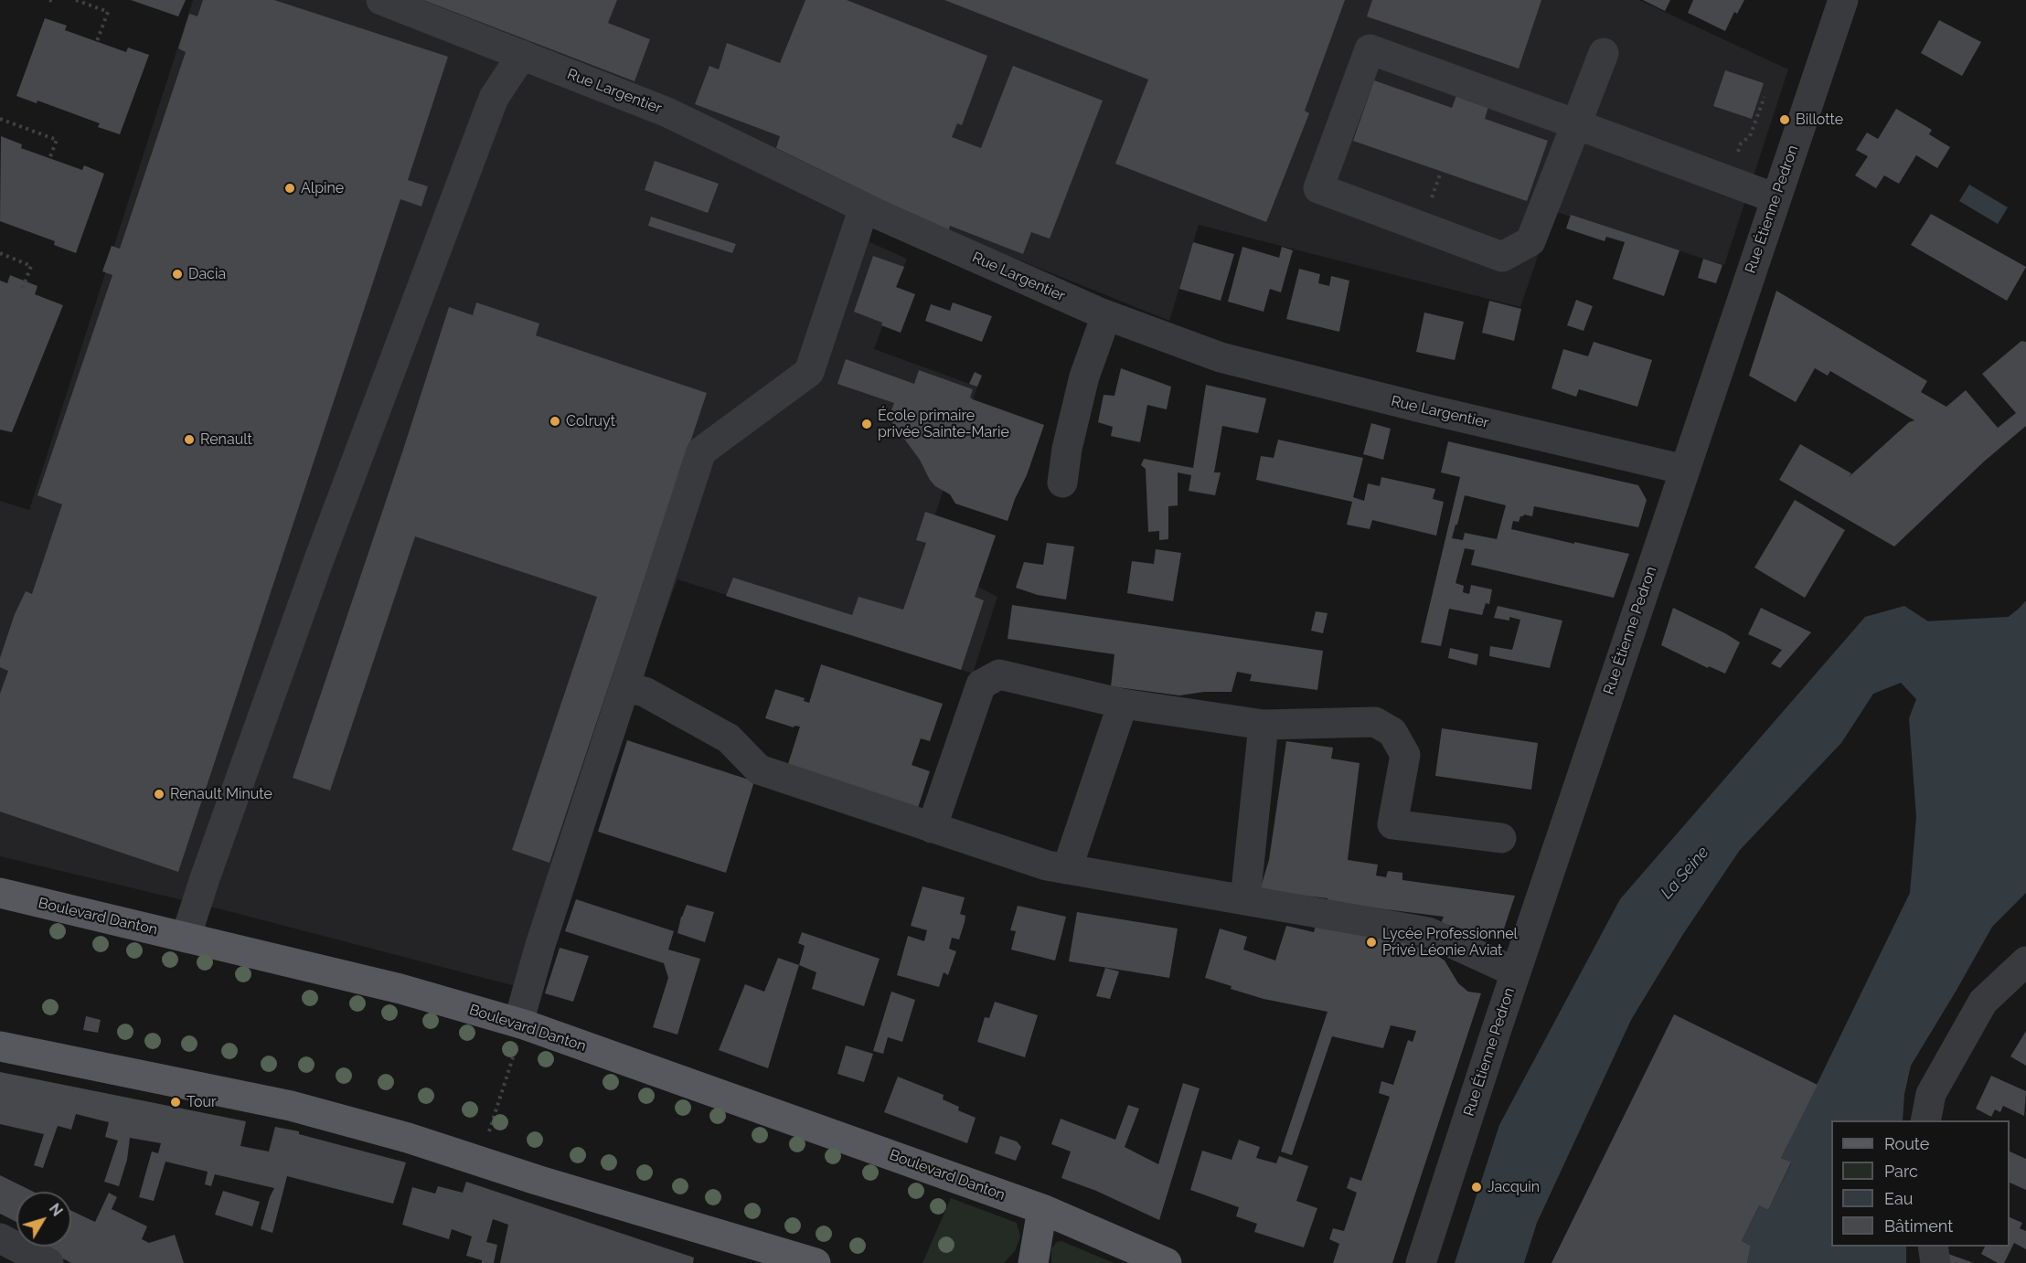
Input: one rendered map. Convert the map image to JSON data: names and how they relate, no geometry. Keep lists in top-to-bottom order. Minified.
{"streets":{"main road":["Boulevard Danton"],"street":["Rue Largentier","Rue Étienne Pedron"]},"crossings":[["Rue Largentier","Rue Étienne Pedron"]],"water":["La Seine"],"places":["Billotte","Alpine","Dacia","Colruyt","École primaire privée Sainte-Marie","Renault","Renault Minute","Lycée Professionnel Privé Léonie Aviat","Tour","Jacquin"],"legend":["Route","Parc","Eau","Bâtiment"],"north":"top right"}
